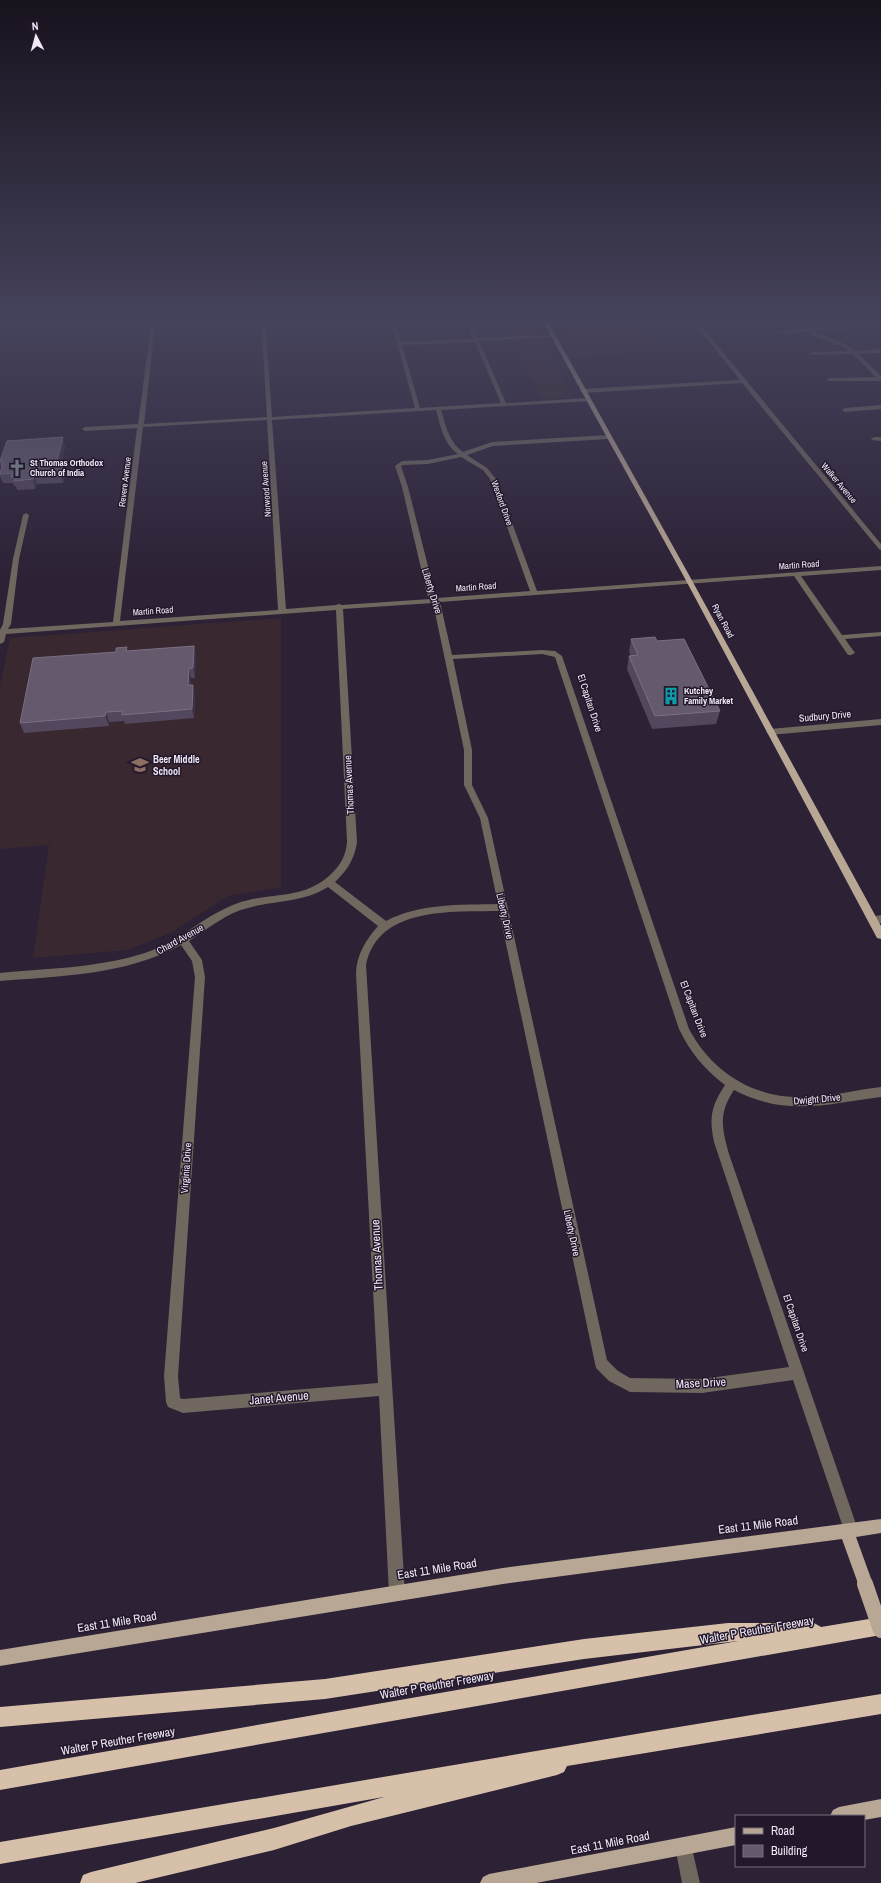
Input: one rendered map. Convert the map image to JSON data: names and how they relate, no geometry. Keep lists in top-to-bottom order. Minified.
{"streets":{"highway":["Walter P Reuther Freeway"],"main road":["Ryan Road","El Capitan Drive","East 11 Mile Road"],"street":["Revere Avenue","Walker Avenue","Norwood Avenue","Wexford Drive","Martin Road","Liberty Drive","Sudbury Drive","Thomas Avenue","Chard Avenue","Dwight Drive","Virginia Drive","Mase Drive","Janet Avenue"]},"crossings":[["Revere Avenue","Martin Road"],["Norwood Avenue","Martin Road"],["Wexford Drive","Martin Road"],["Wexford Drive","Liberty Drive"],["Martin Road","Liberty Drive"],["Martin Road","Ryan Road"],["Martin Road","Thomas Avenue"],["Liberty Drive","El Capitan Drive"],["Liberty Drive","Thomas Avenue"],["Liberty Drive","Mase Drive"],["Ryan Road","Sudbury Drive"],["El Capitan Drive","Dwight Drive"],["El Capitan Drive","Mase Drive"],["El Capitan Drive","East 11 Mile Road"],["Thomas Avenue","Chard Avenue"],["Thomas Avenue","Janet Avenue"],["Thomas Avenue","East 11 Mile Road"],["Chard Avenue","Virginia Drive"],["Virginia Drive","Janet Avenue"]],"places":{"church":["St Thomas Orthodox Church of India"],"building":["Kutchey Family Market"],"school or university":["Beer Middle School"]},"legend":["Road","Building"],"north":"top"}
